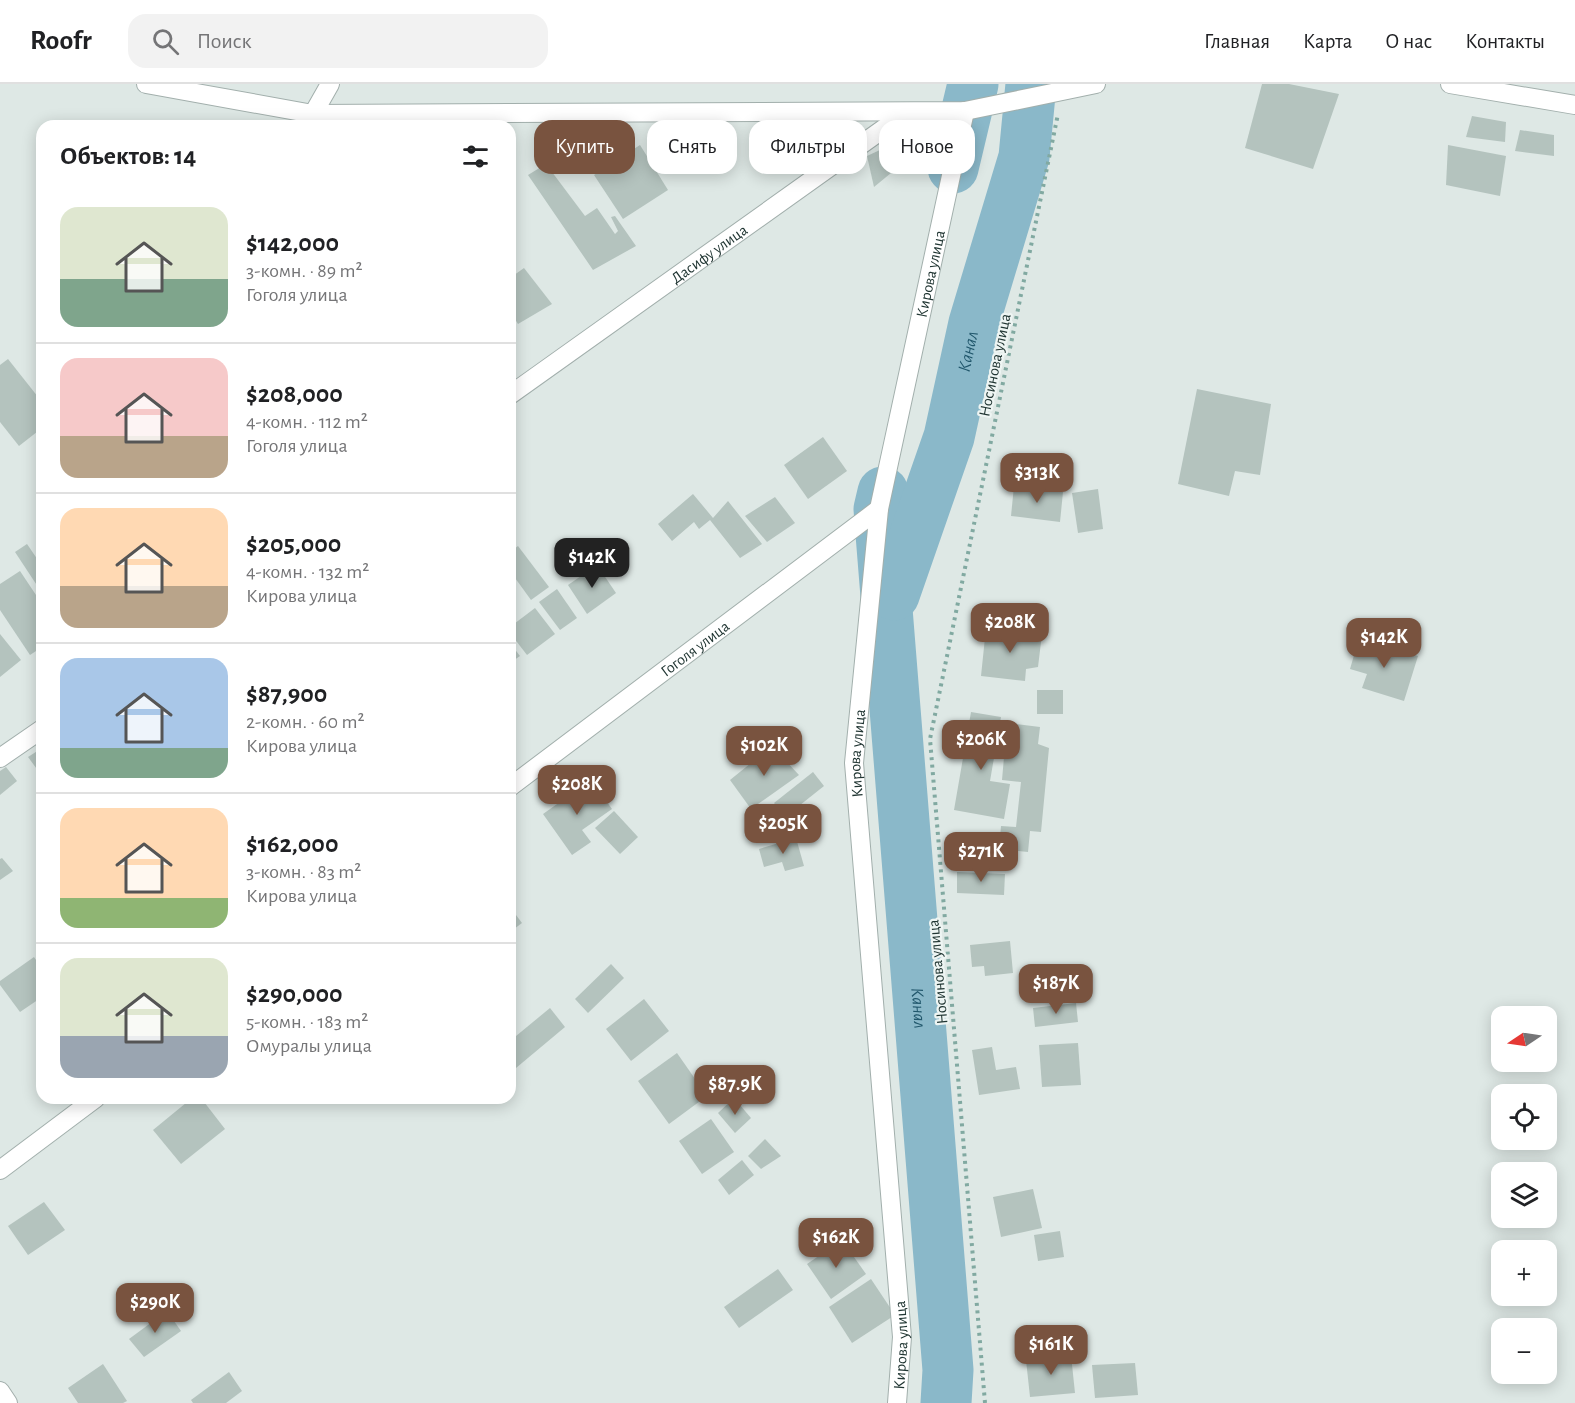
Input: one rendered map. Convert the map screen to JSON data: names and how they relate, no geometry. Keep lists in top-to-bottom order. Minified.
{"streets":{"street":["Дасифу улица","Кирова улица","Гоголя улица"],"path":["Носинова улица"]},"crossings":[["Кирова улица","Гоголя улица"]],"water":["Канал"],"north":"left","page":{"header":"Roofr","search":"Поиск","nav":["Главная","Карта","О нас","Контакты"],"chip":["Купить","Снять","Фильтры","Новое"],"heading":"Объектов: 14","list":[{"name":"$142,000","note":"3-комн. · 89 m² · Гоголя улица"},{"name":"$208,000","note":"4-комн. · 112 m² · Гоголя улица"},{"name":"$205,000","note":"4-комн. · 132 m² · Кирова улица"},{"name":"$87,900","note":"2-комн. · 60 m² · Кирова улица"},{"name":"$162,000","note":"3-комн. · 83 m² · Кирова улица"},{"name":"$290,000","note":"5-комн. · 183 m² · Омуралы улица"}],"price":["$313K","$142K","$208K","$142K","$206K","$102K","$208K","$205K","$271K","$187K","$87.9K","$162K","$290K","$161K"],"map_buttons":["+","−"]}}
